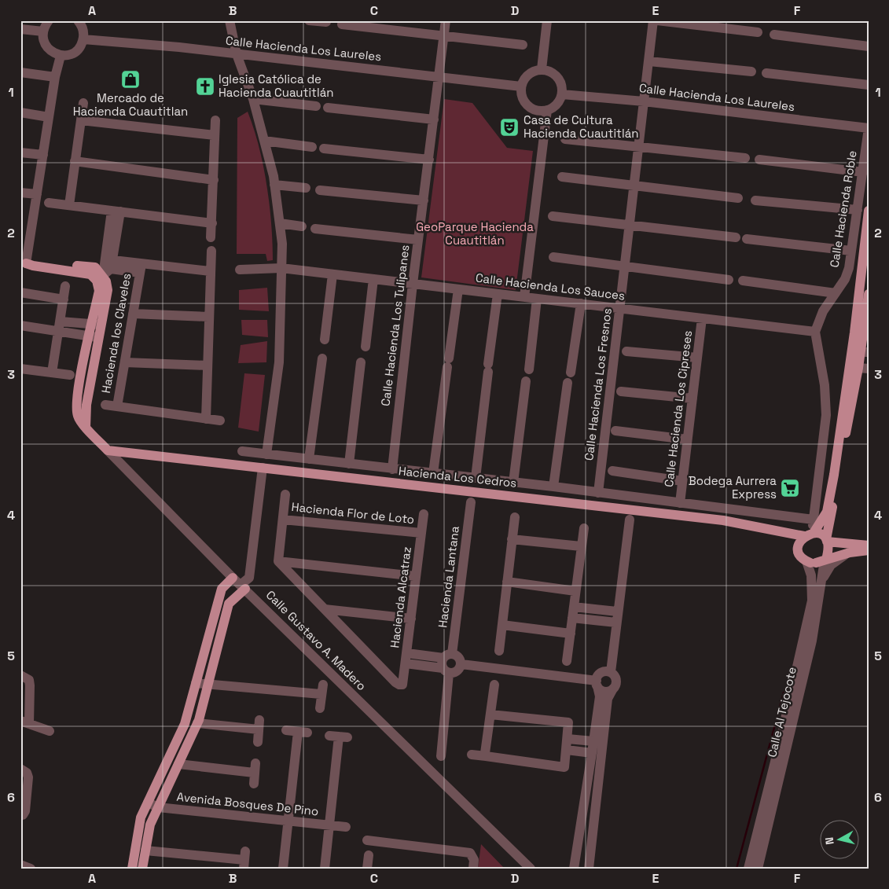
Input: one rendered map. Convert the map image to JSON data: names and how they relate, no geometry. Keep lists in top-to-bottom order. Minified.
{"streets":{"main road":["Hacienda Los Cedros","Calle Gustavo A. Madero"],"street":["Calle Hacienda Los Laureles","Calle Hacienda Roble","Calle Hacienda Los Sauces","Calle Hacienda Los Tulipanes","Hacienda los Claveles","Calle Hacienda Los Fresnos","Calle Hacienda Los Cipreses","Hacienda Flor de Loto","Hacienda Lantana","Hacienda Alcatraz","Calle Al Tejocote","Avenida Bosques De Pino"]},"crossings":[["Calle Hacienda Los Laureles","Calle Hacienda Roble"],["Calle Hacienda Los Laureles","Calle Hacienda Los Tulipanes"],["Calle Hacienda Los Laureles","Calle Hacienda Los Fresnos"],["Calle Hacienda Roble","Calle Hacienda Los Sauces"],["Calle Hacienda Los Sauces","Calle Hacienda Los Tulipanes"],["Calle Hacienda Los Sauces","Calle Hacienda Los Fresnos"],["Calle Hacienda Los Sauces","Calle Hacienda Los Cipreses"],["Hacienda Los Cedros","Calle Gustavo A. Madero"],["Hacienda Los Cedros","Calle Al Tejocote"],["Hacienda Flor de Loto","Hacienda Alcatraz"]],"parks":["GeoParque Hacienda Cuautitlán"],"places":{"shop":["Mercado de Hacienda Cuautitlan"],"church":["Iglesia Católica de Hacienda Cuautitlán"],"theatre":["Casa de Cultura Hacienda Cuautitlán"],"supermarket":["Bodega Aurrera Express"]},"north":"left","grid":{"columns":["A","B","C","D","E","F"],"rows":["1","2","3","4","5","6"]}}
